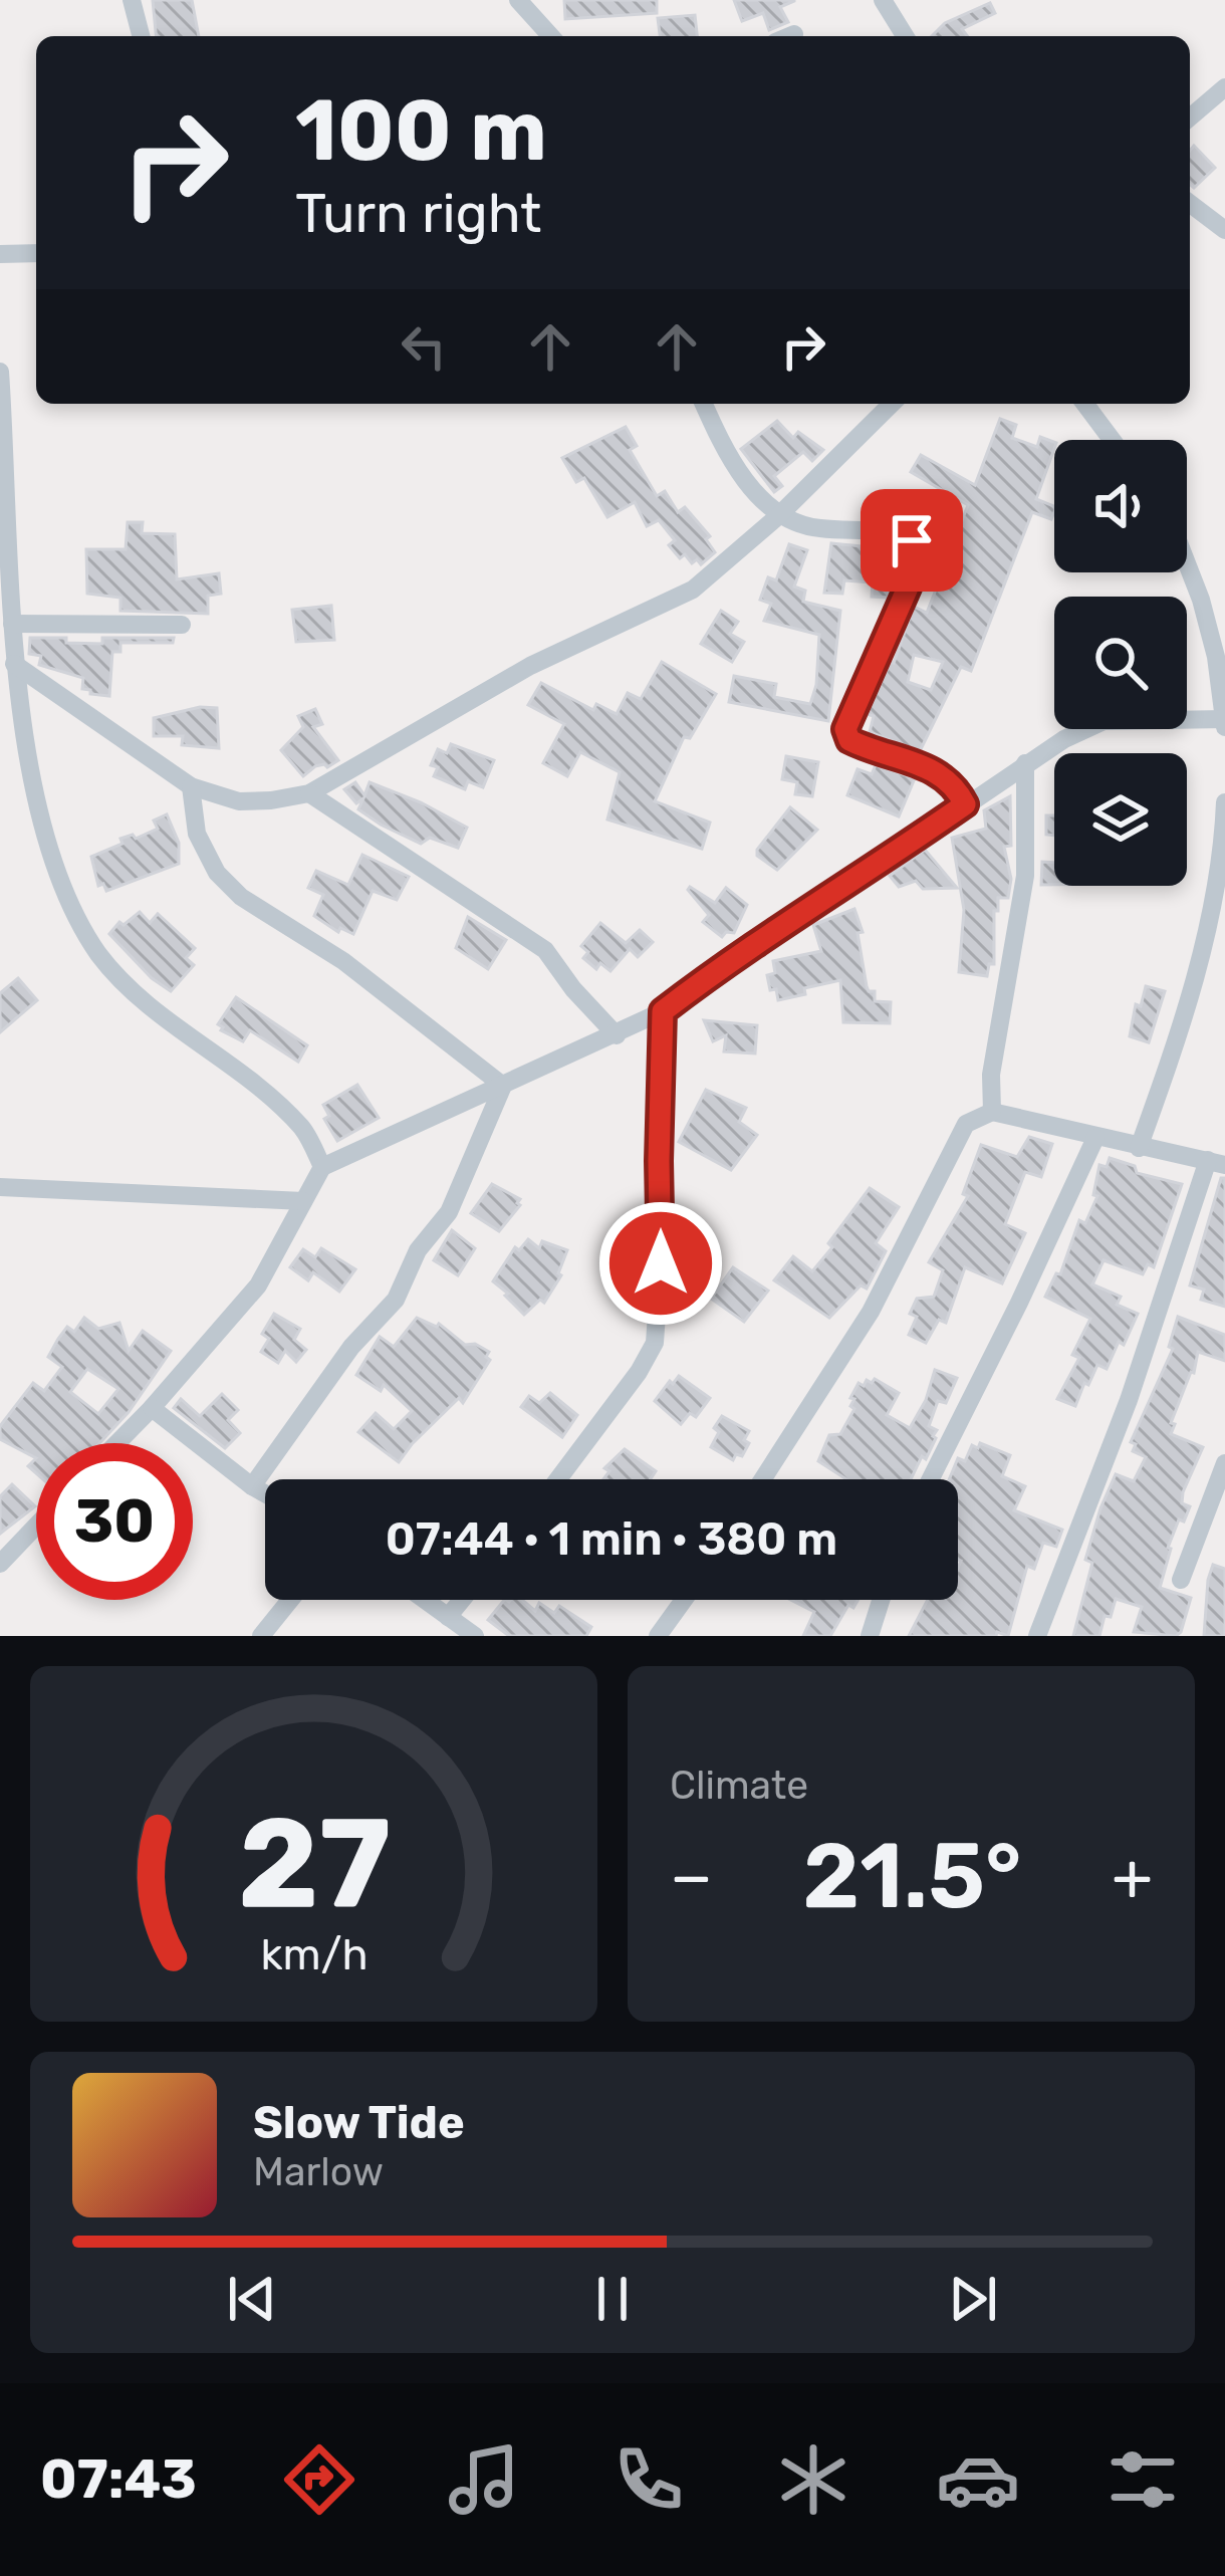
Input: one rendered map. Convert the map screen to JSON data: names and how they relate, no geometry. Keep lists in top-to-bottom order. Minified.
{"page":{"turn":["100 m","Turn right"],"limit":"30","trip":"07:44 · 1 min · 380 m","tile":"Climate","heat":["−","21.5°","+"],"song":["Slow Tide","Marlow"],"tabs":"07:43","gauge":["27","km/h"]}}
